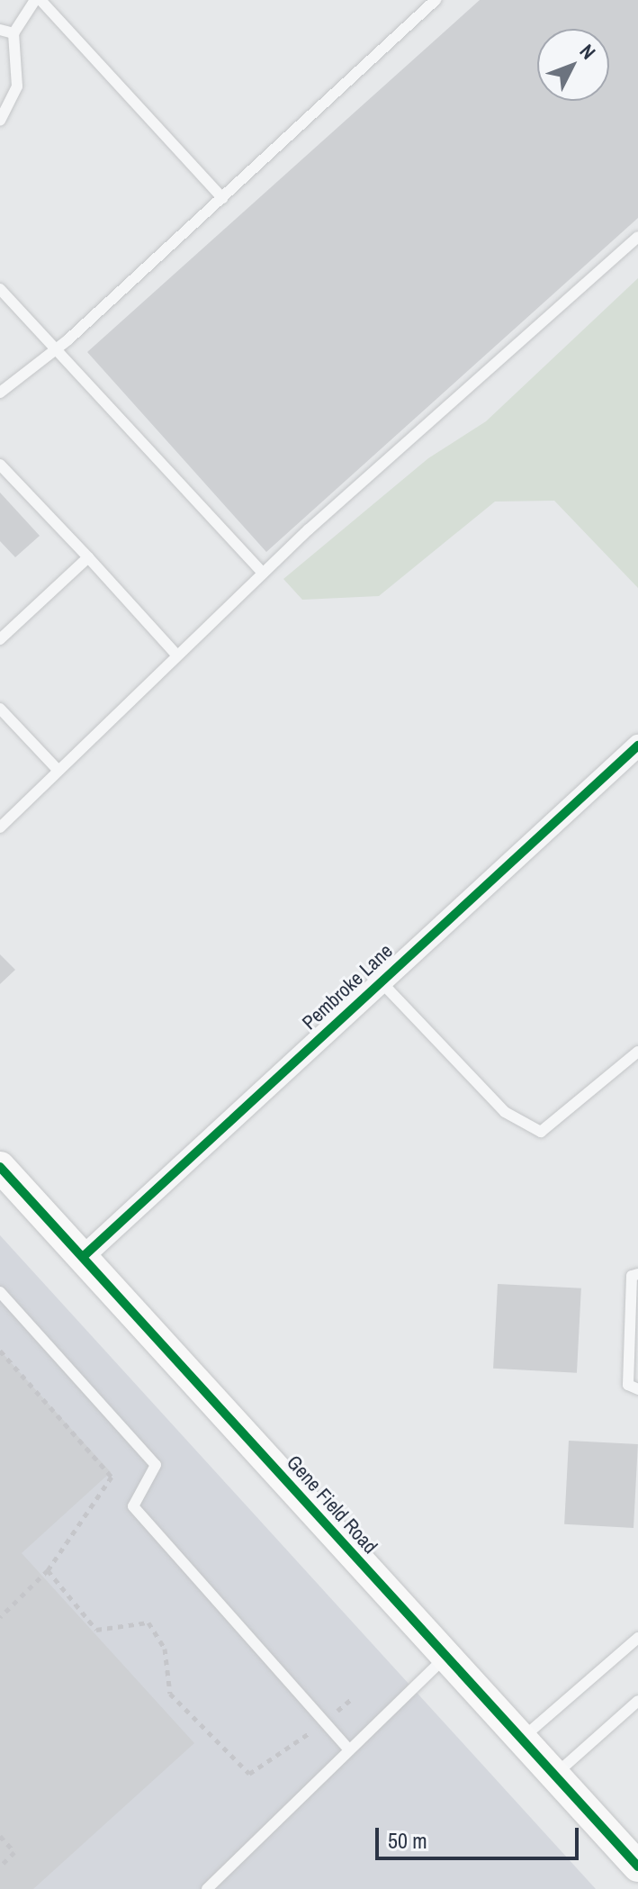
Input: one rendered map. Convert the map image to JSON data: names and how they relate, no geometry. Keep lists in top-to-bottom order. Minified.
{"streets":{"street":["Pembroke Lane","Gene Field Road"]},"crossings":[["Pembroke Lane","Gene Field Road"]],"scale_bar":"50 m","north":"top right"}
